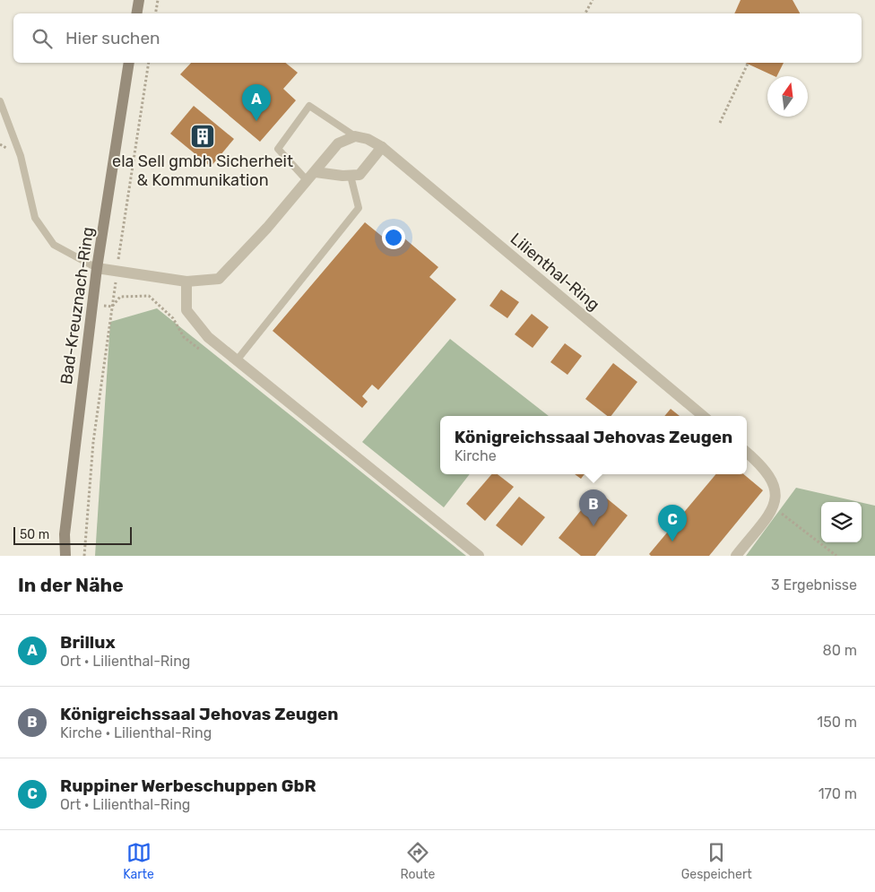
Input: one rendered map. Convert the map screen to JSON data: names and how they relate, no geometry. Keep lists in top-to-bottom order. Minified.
{"streets":{"main road":["Bad-Kreuznach-Ring"],"street":["Lilienthal-Ring"]},"places":{"building":["ela Sell gmbh Sicherheit & Kommunikation"]},"scale_bar":"50 m","north":"top","page":{"search":"Hier suchen","pins":["A","B","C"],"popup":["Königreichssaal Jehovas Zeugen","Kirche"],"scale":"50 m","heading":["In der Nähe","3 Ergebnisse"],"list":[{"mark":"A","name":"Brillux","note":"Ort · Lilienthal-Ring","value":"80 m"},{"mark":"B","name":"Königreichssaal Jehovas Zeugen","note":"Kirche · Lilienthal-Ring","value":"150 m"},{"mark":"C","name":"Ruppiner Werbeschuppen GbR","note":"Ort · Lilienthal-Ring","value":"170 m"}],"nav":["Karte","Route","Gespeichert"]}}
